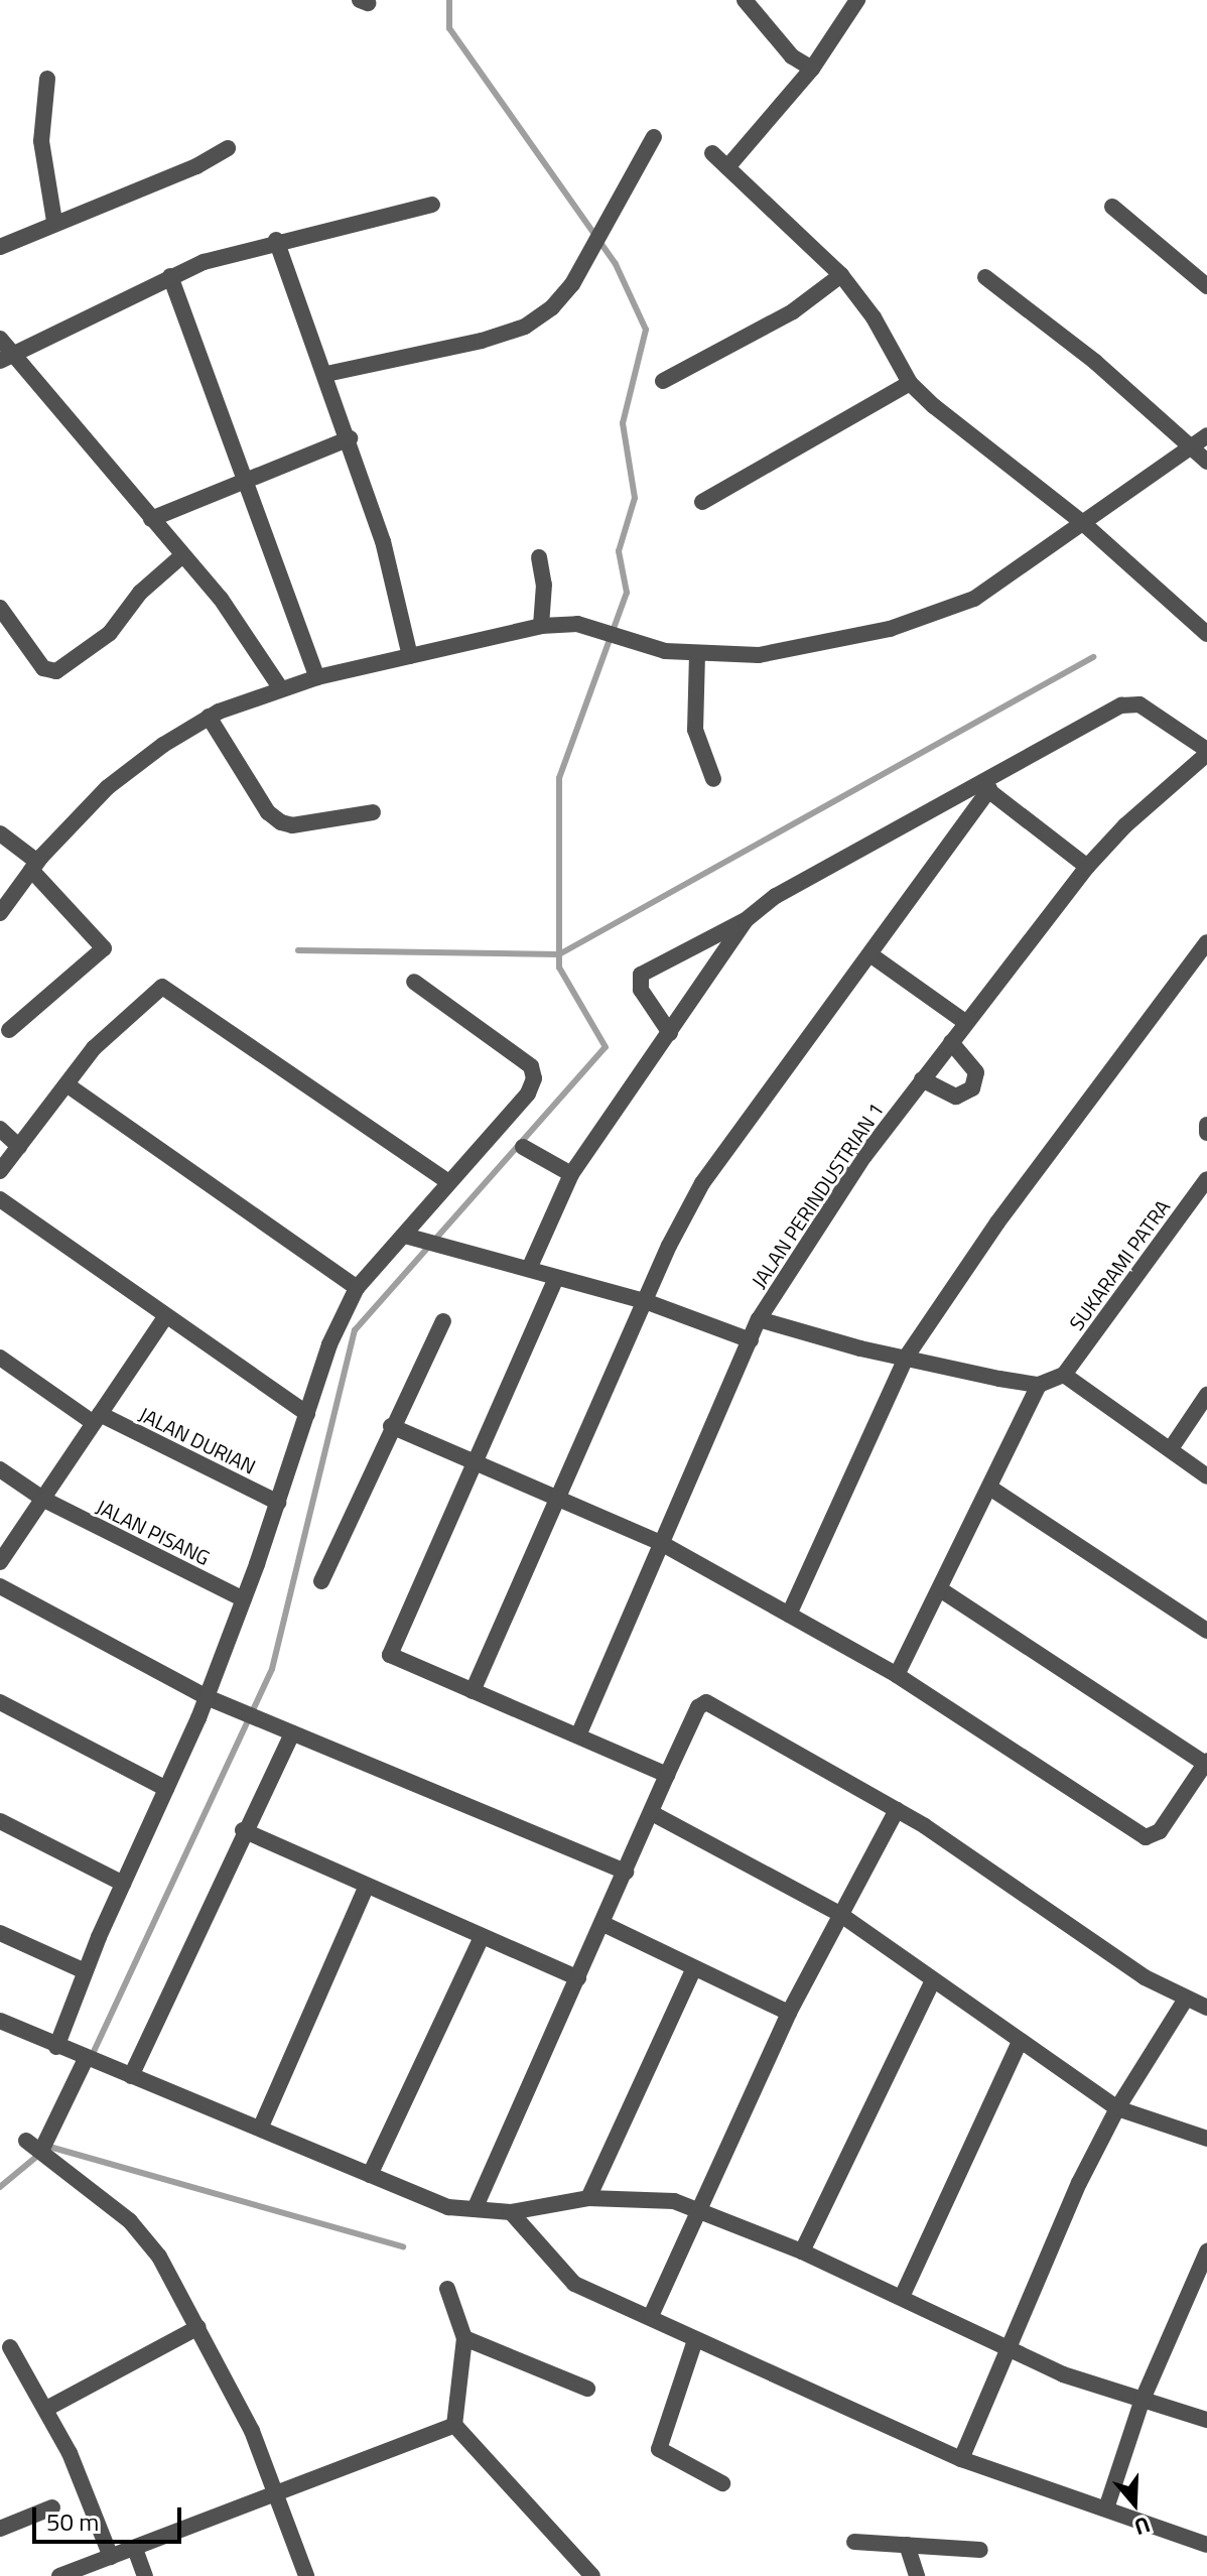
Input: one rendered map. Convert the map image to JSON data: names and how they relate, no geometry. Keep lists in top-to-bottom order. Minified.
{"streets":{"street":["JALAN PERINDUSTRIAN 1","SUKARAMI PATRA","JALAN DURIAN","JALAN PISANG"]},"scale_bar":"50 m","north":"bottom"}
